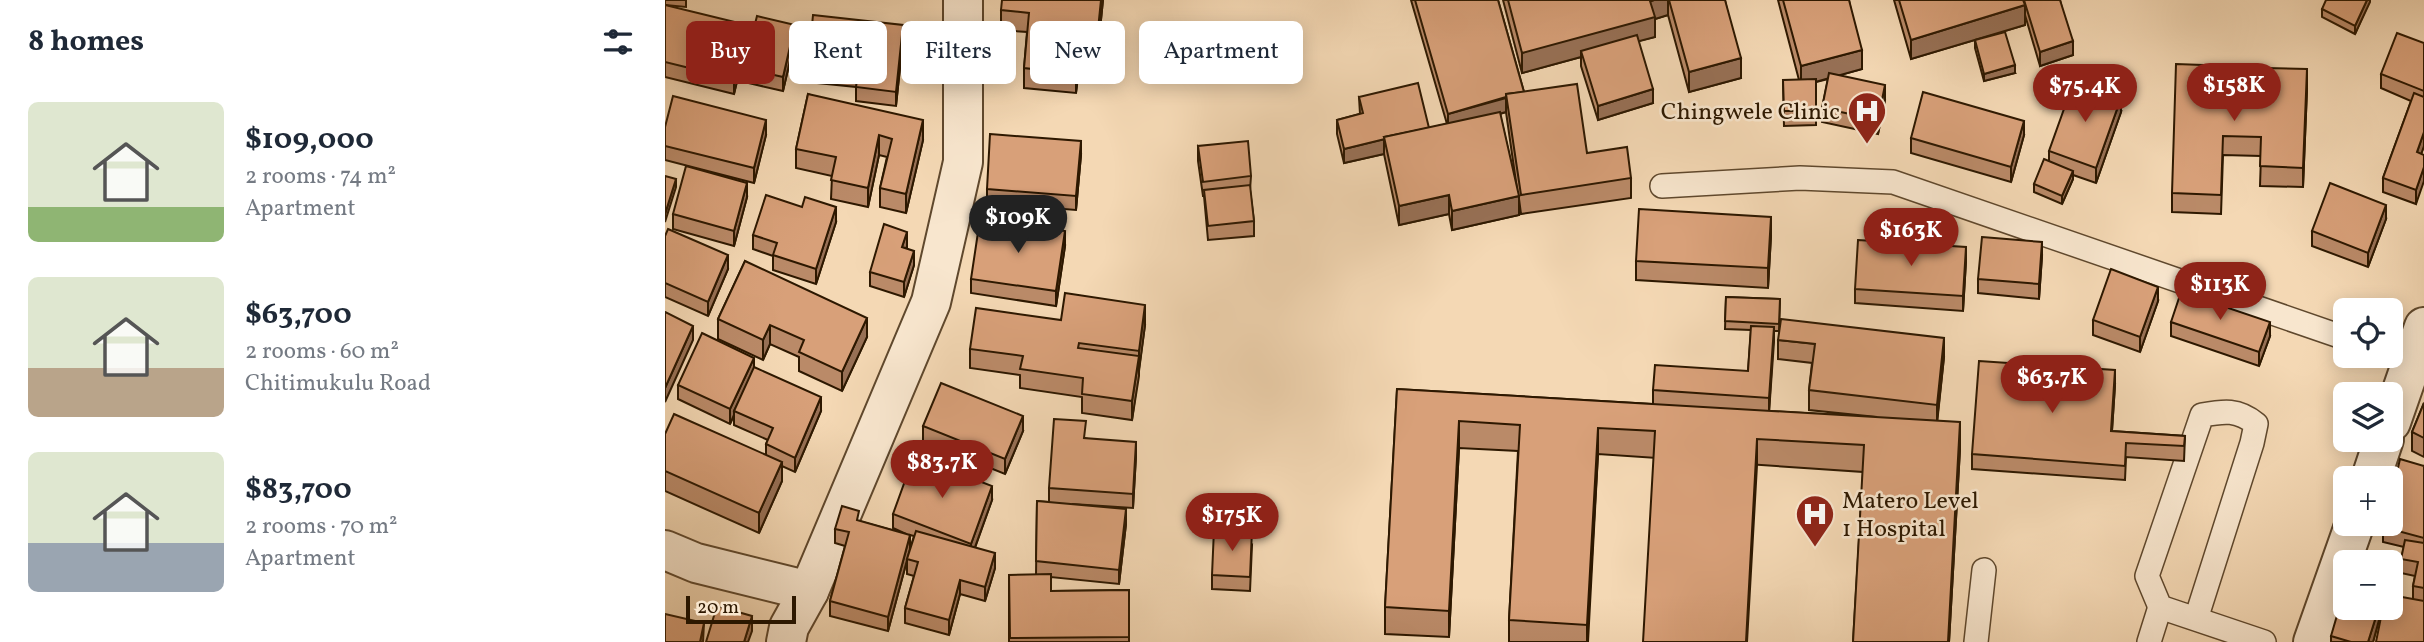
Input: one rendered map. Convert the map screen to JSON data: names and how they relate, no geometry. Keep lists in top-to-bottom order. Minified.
{"places":{"hospital":["Chingwele Clinic","Matero Level 1 Hospital"]},"scale_bar":"20 m","page":{"heading":"8 homes","chip":["Buy","Rent","Filters","New","Apartment"],"price":["$158K","$75.4K","$109K","$163K","$113K","$63.7K","$83.7K","$175K"],"list":[{"name":"$109,000","note":"2 rooms · 74 m² · Apartment"},{"name":"$63,700","note":"2 rooms · 60 m² · Chitimukulu Road"},{"name":"$83,700","note":"2 rooms · 70 m² · Apartment"}],"map_buttons":["+","−"],"scale":"20 m"}}
